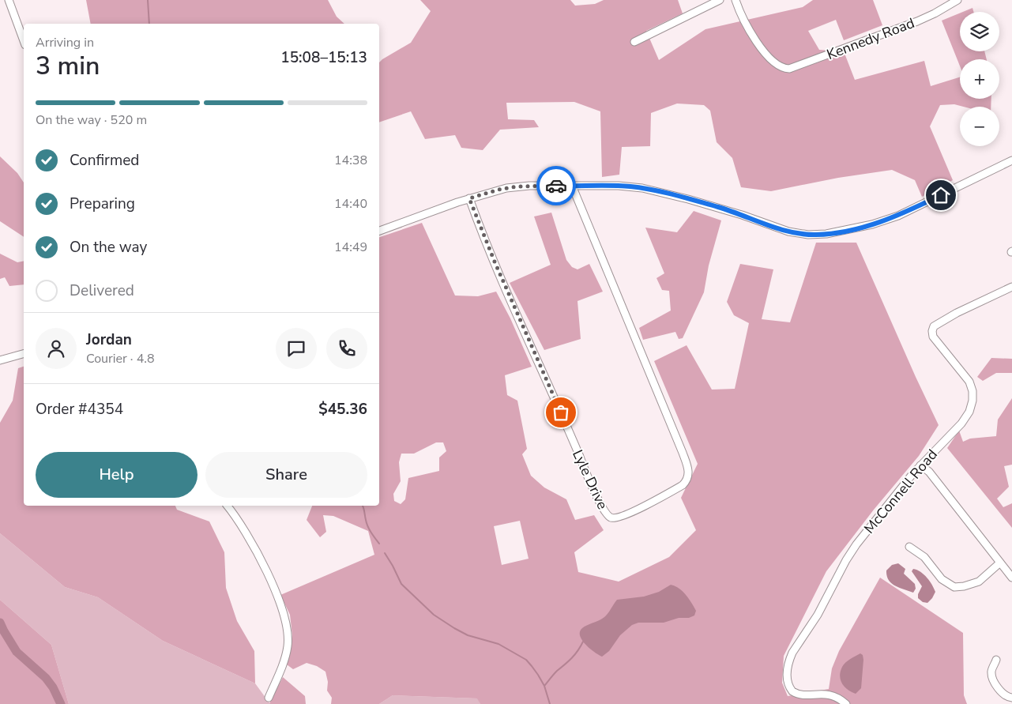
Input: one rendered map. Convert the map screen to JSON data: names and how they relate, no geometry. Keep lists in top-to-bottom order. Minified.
{"streets":{"street":["Kennedy Road","Lyle Drive","McConnell Road"]},"page":{"map_buttons":["+","−"],"heading":["3 min","Arriving in","15:08–15:13"],"panel":["Jordan","Courier · 4.8","Order #4354","$45.36"],"bar":"On the way · 520 m","list":[["Confirmed","14:38"],["Preparing","14:40"],["On the way","14:49"],"Delivered"],"buttons":["Help","Share"]}}
